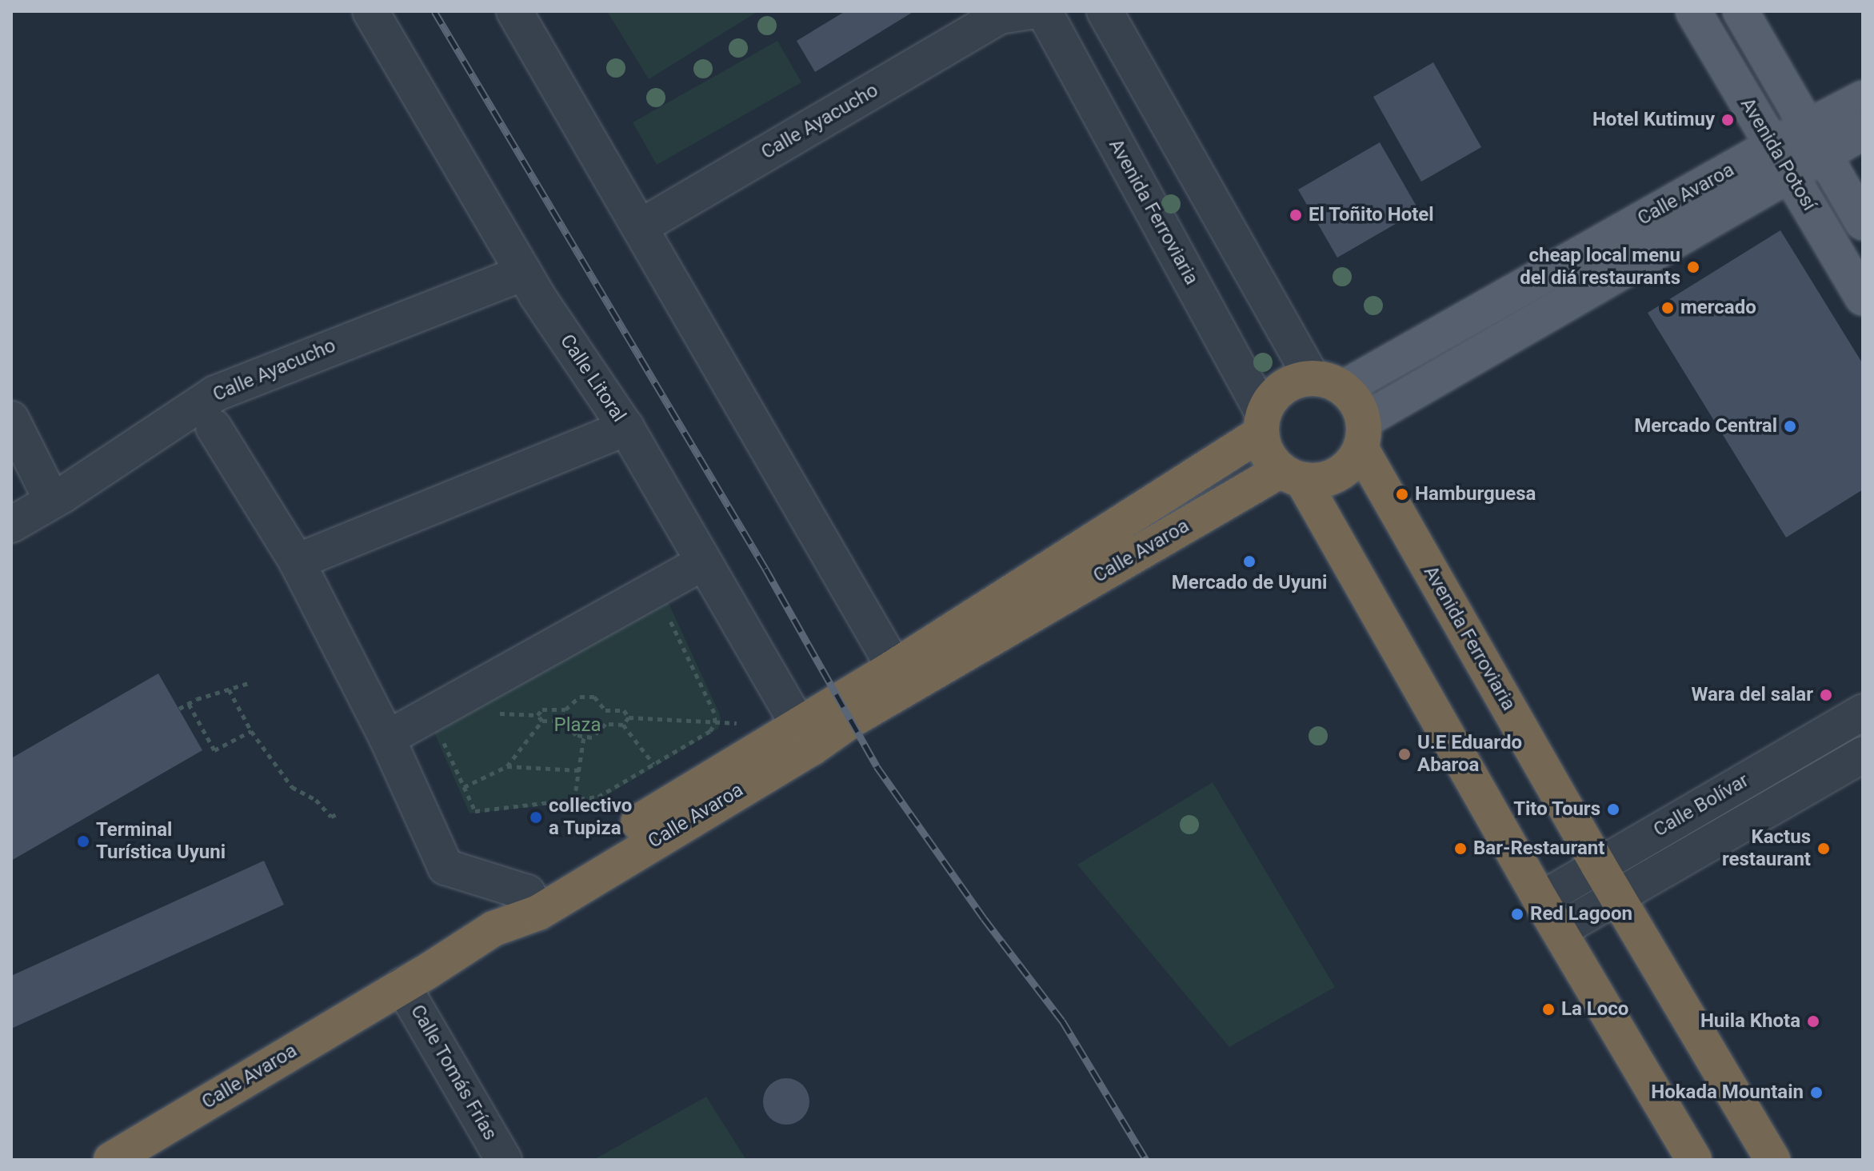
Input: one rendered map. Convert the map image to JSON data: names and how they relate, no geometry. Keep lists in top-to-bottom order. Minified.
{"streets":{"highway":["Calle Avaroa","Avenida Ferroviaria"],"main road":["Avenida Potosí"],"street":["Calle Ayacucho","Calle Litoral","Calle Bolívar","Calle Tomás Frías"]},"crossings":[["Calle Ayacucho","Calle Litoral"],["Avenida Potosí","Calle Avaroa"],["Calle Avaroa","Avenida Ferroviaria"],["Calle Avaroa","Calle Litoral"],["Calle Avaroa","Calle Tomás Frías"],["Avenida Ferroviaria","Calle Bolívar"]],"parks":["Plaza"],"places":["Hotel Kutimuy","El Toñito Hotel","cheap local menu del diá restaurants","mercado","Mercado Central","Hamburguesa","Mercado de Uyuni","Wara del salar","U.E Eduardo Abaroa","Tito Tours","collectivo a Tupiza","Terminal Turística Uyuni","Bar-Restaurant","Kactus restaurant","Red Lagoon","La Loco","Huila Khota","Hokada Mountain"]}
